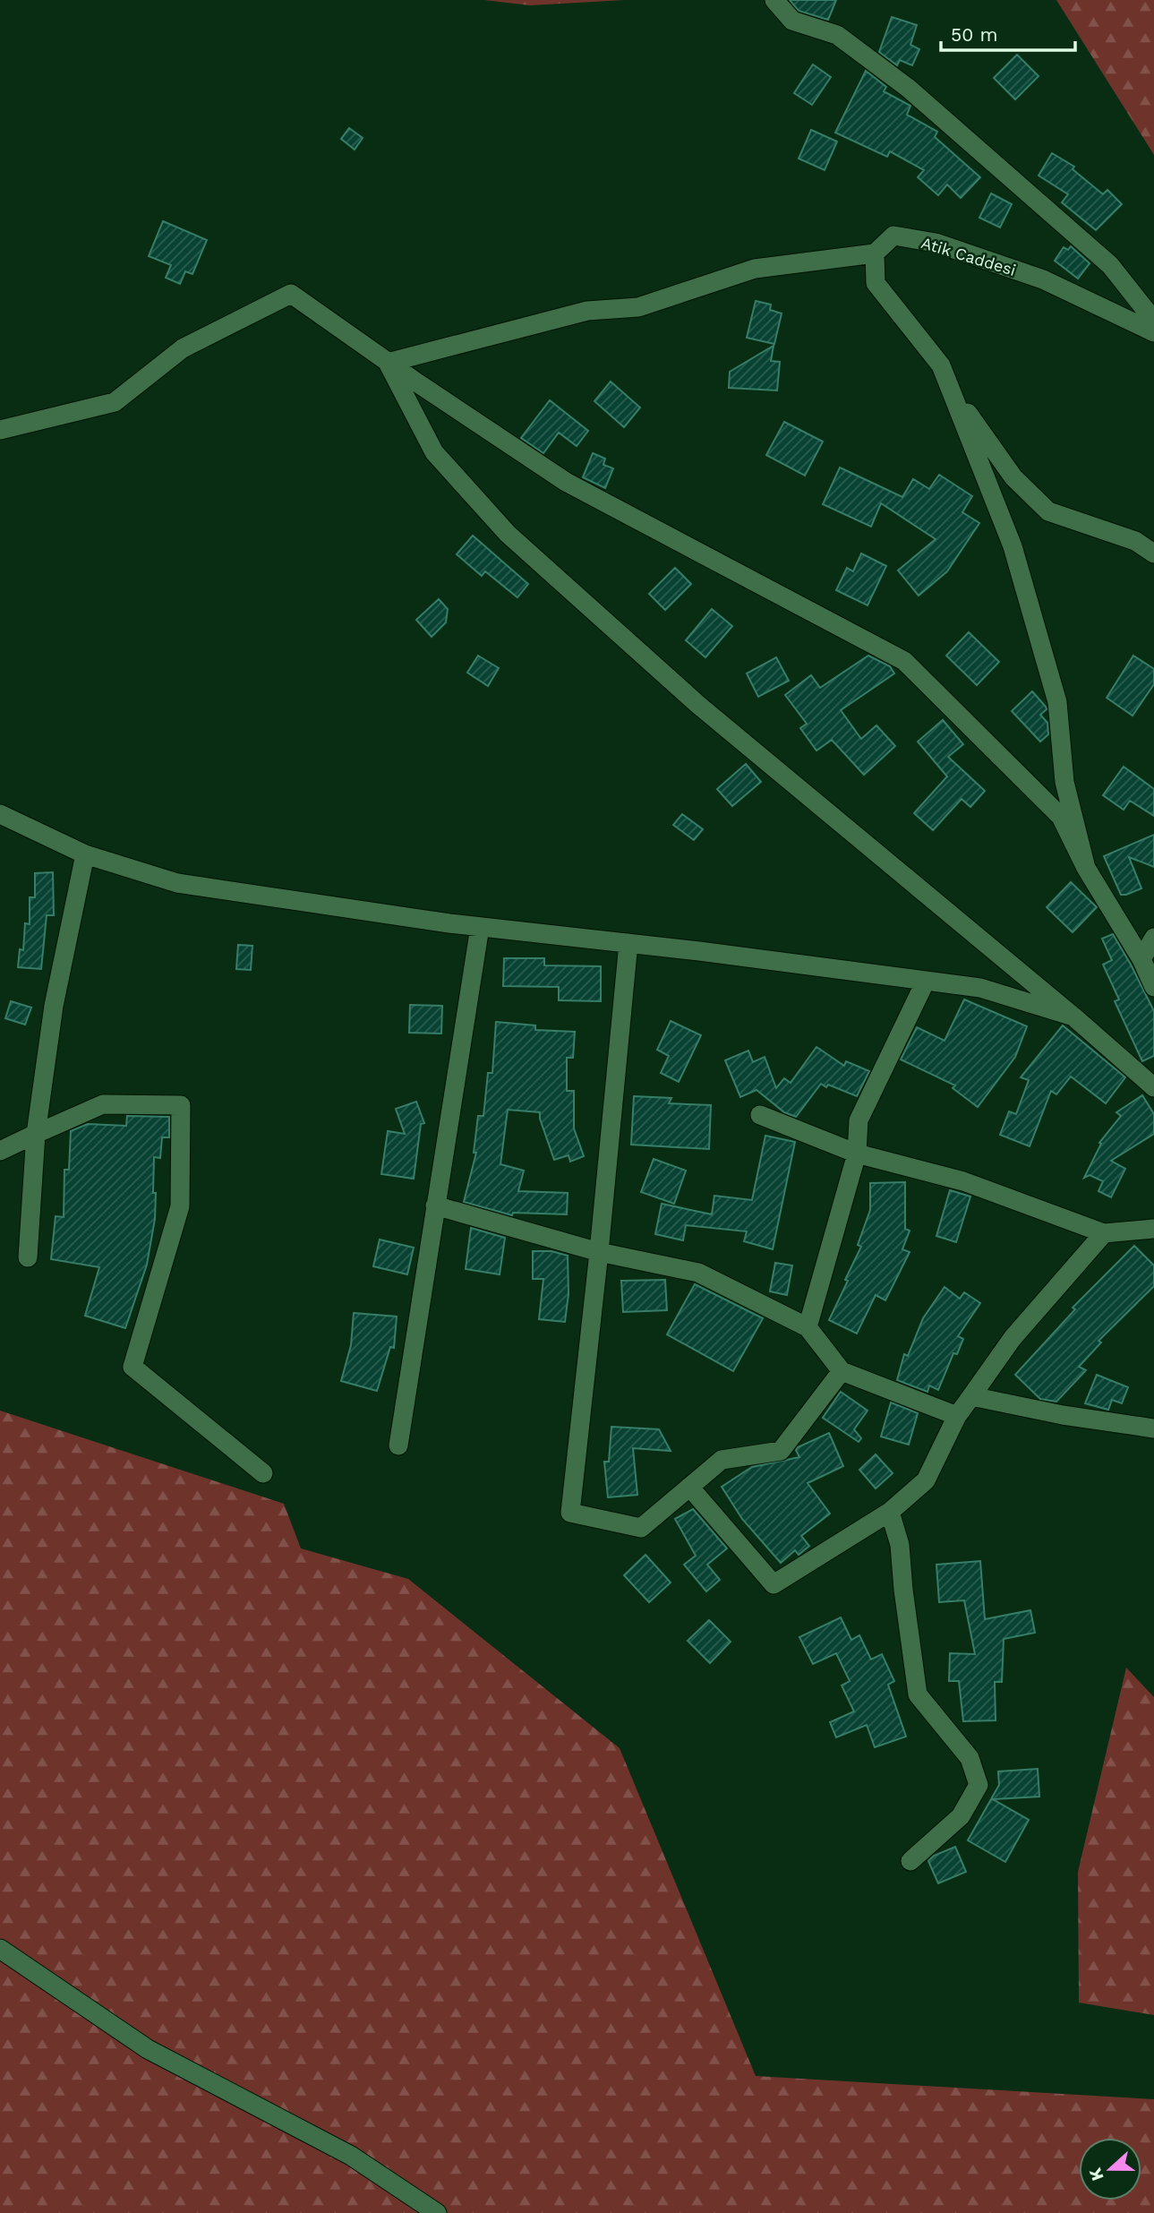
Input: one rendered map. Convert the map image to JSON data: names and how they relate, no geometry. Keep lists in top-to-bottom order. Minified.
{"streets":{"street":["Atik Caddesi"]},"scale_bar":"50 m","north":"left"}
